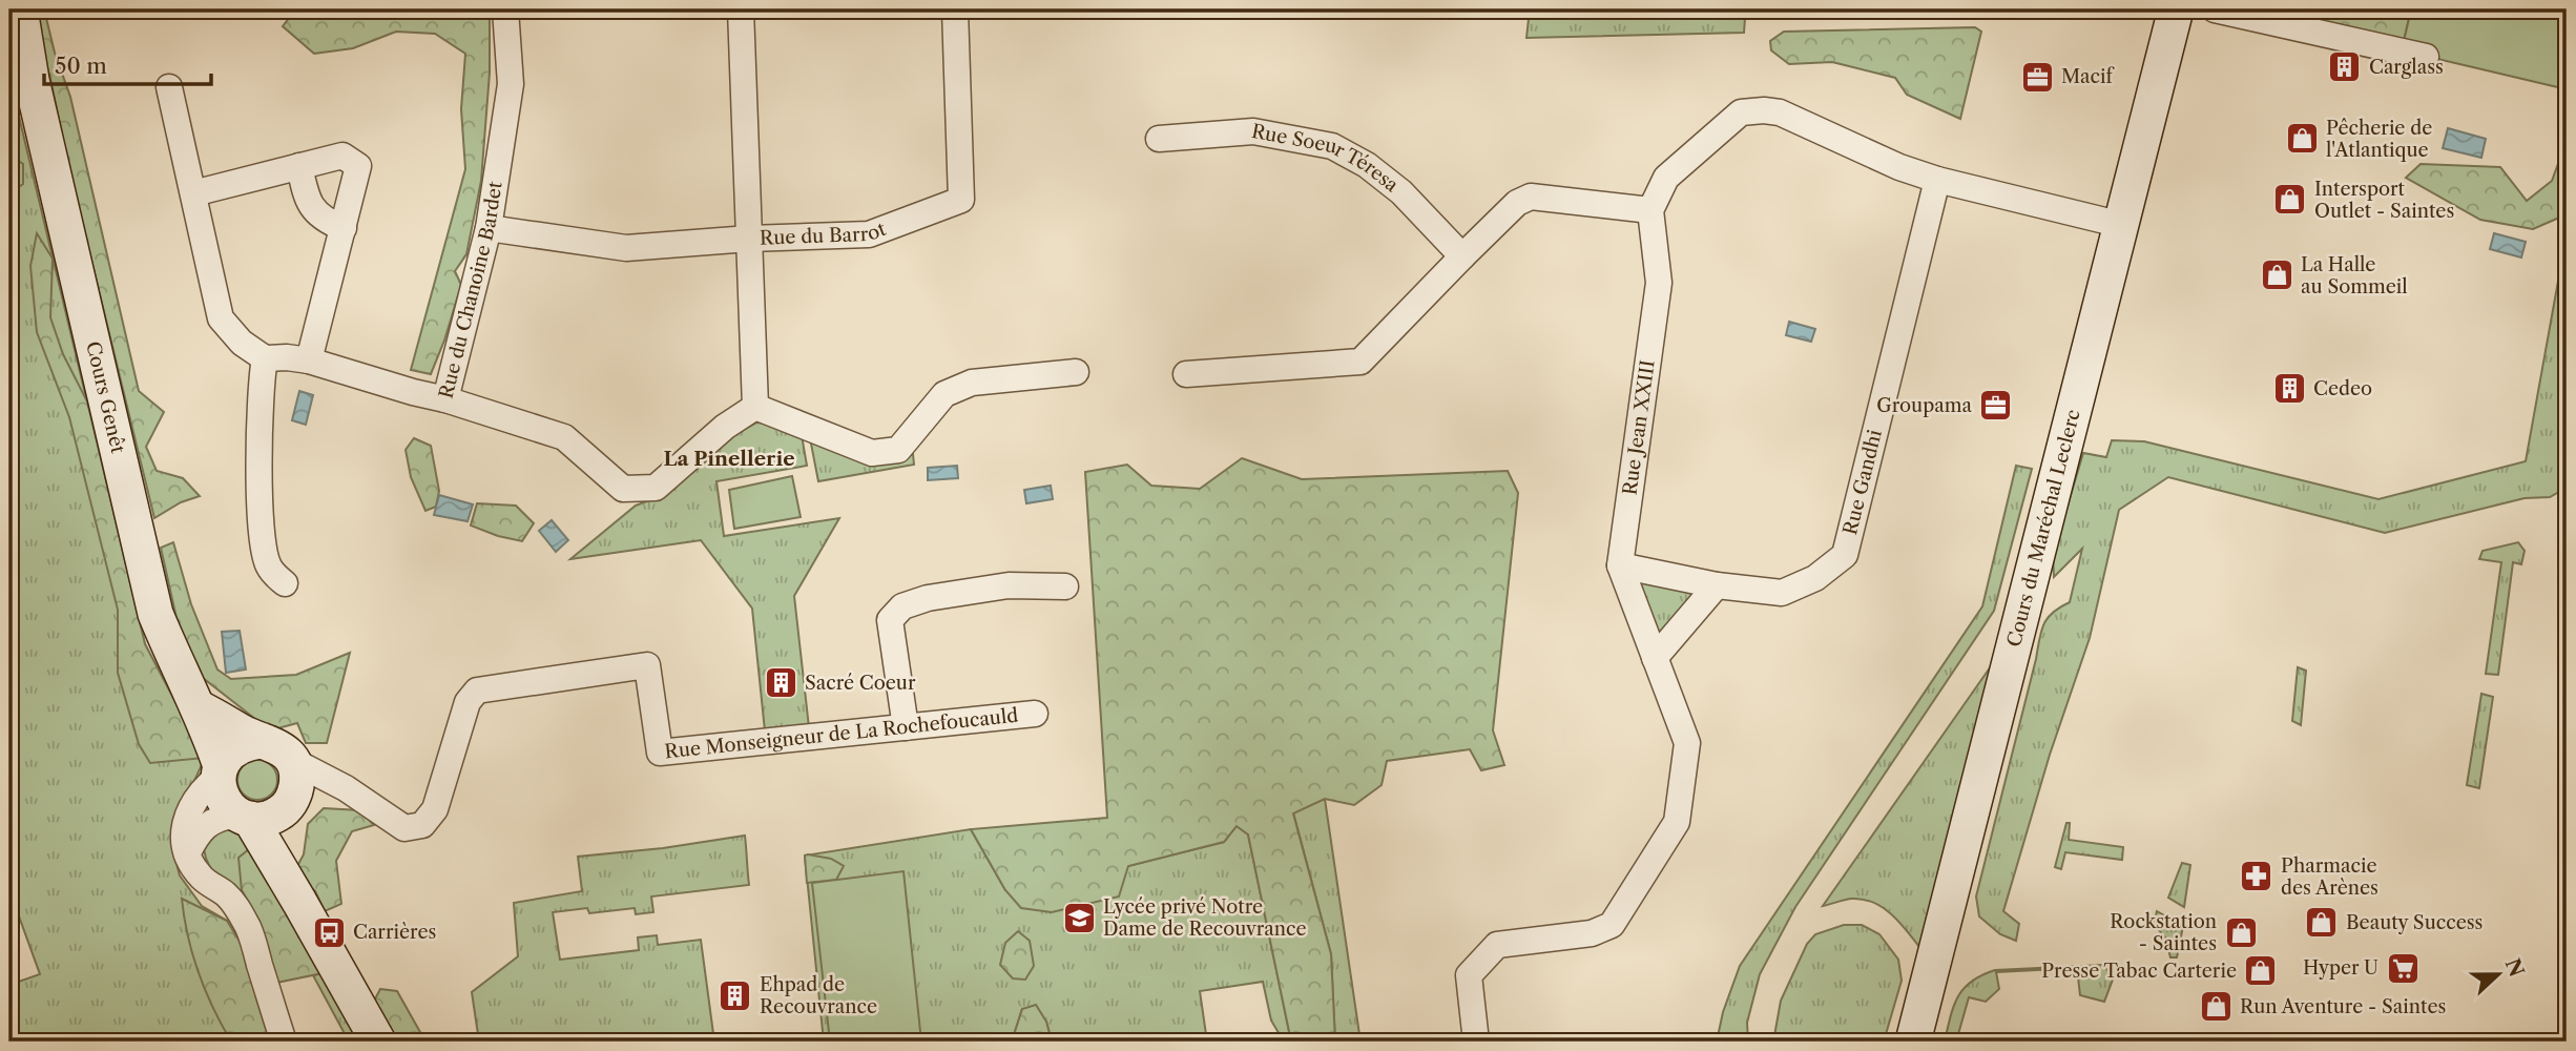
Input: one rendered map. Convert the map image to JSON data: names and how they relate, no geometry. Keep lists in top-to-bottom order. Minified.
{"streets":{"main road":["Cours Genêt","Cours du Maréchal Leclerc"],"street":["Rue Soeur Téresa","Rue du Barrot","Rue du Chanoine Bardet","Rue Jean XXIII","Rue Gandhi","Rue Monseigneur de La Rochefoucauld"]},"crossings":[["Rue du Barrot","Rue du Chanoine Bardet"],["Cours Genêt","Rue Monseigneur de La Rochefoucauld"],["Rue Jean XXIII","Rue Gandhi"]],"districts":["La Pinellerie"],"places":{"building":["Carglass","Cedeo","Sacré Coeur","Ehpad de Recouvrance"],"office":["Macif","Groupama"],"shop":["Pêcherie de l'Atlantique","Intersport Outlet - Saintes","La Halle au Sommeil","Beauty Success","Rockstation - Saintes","Presse Tabac Carterie","Run Aventure - Saintes"],"pharmacy":["Pharmacie des Arènes"],"school or university":["Lycée privé Notre Dame de Recouvrance"],"bus stop":["Carrières"],"supermarket":["Hyper U"]},"scale_bar":"50 m","north":"right"}
